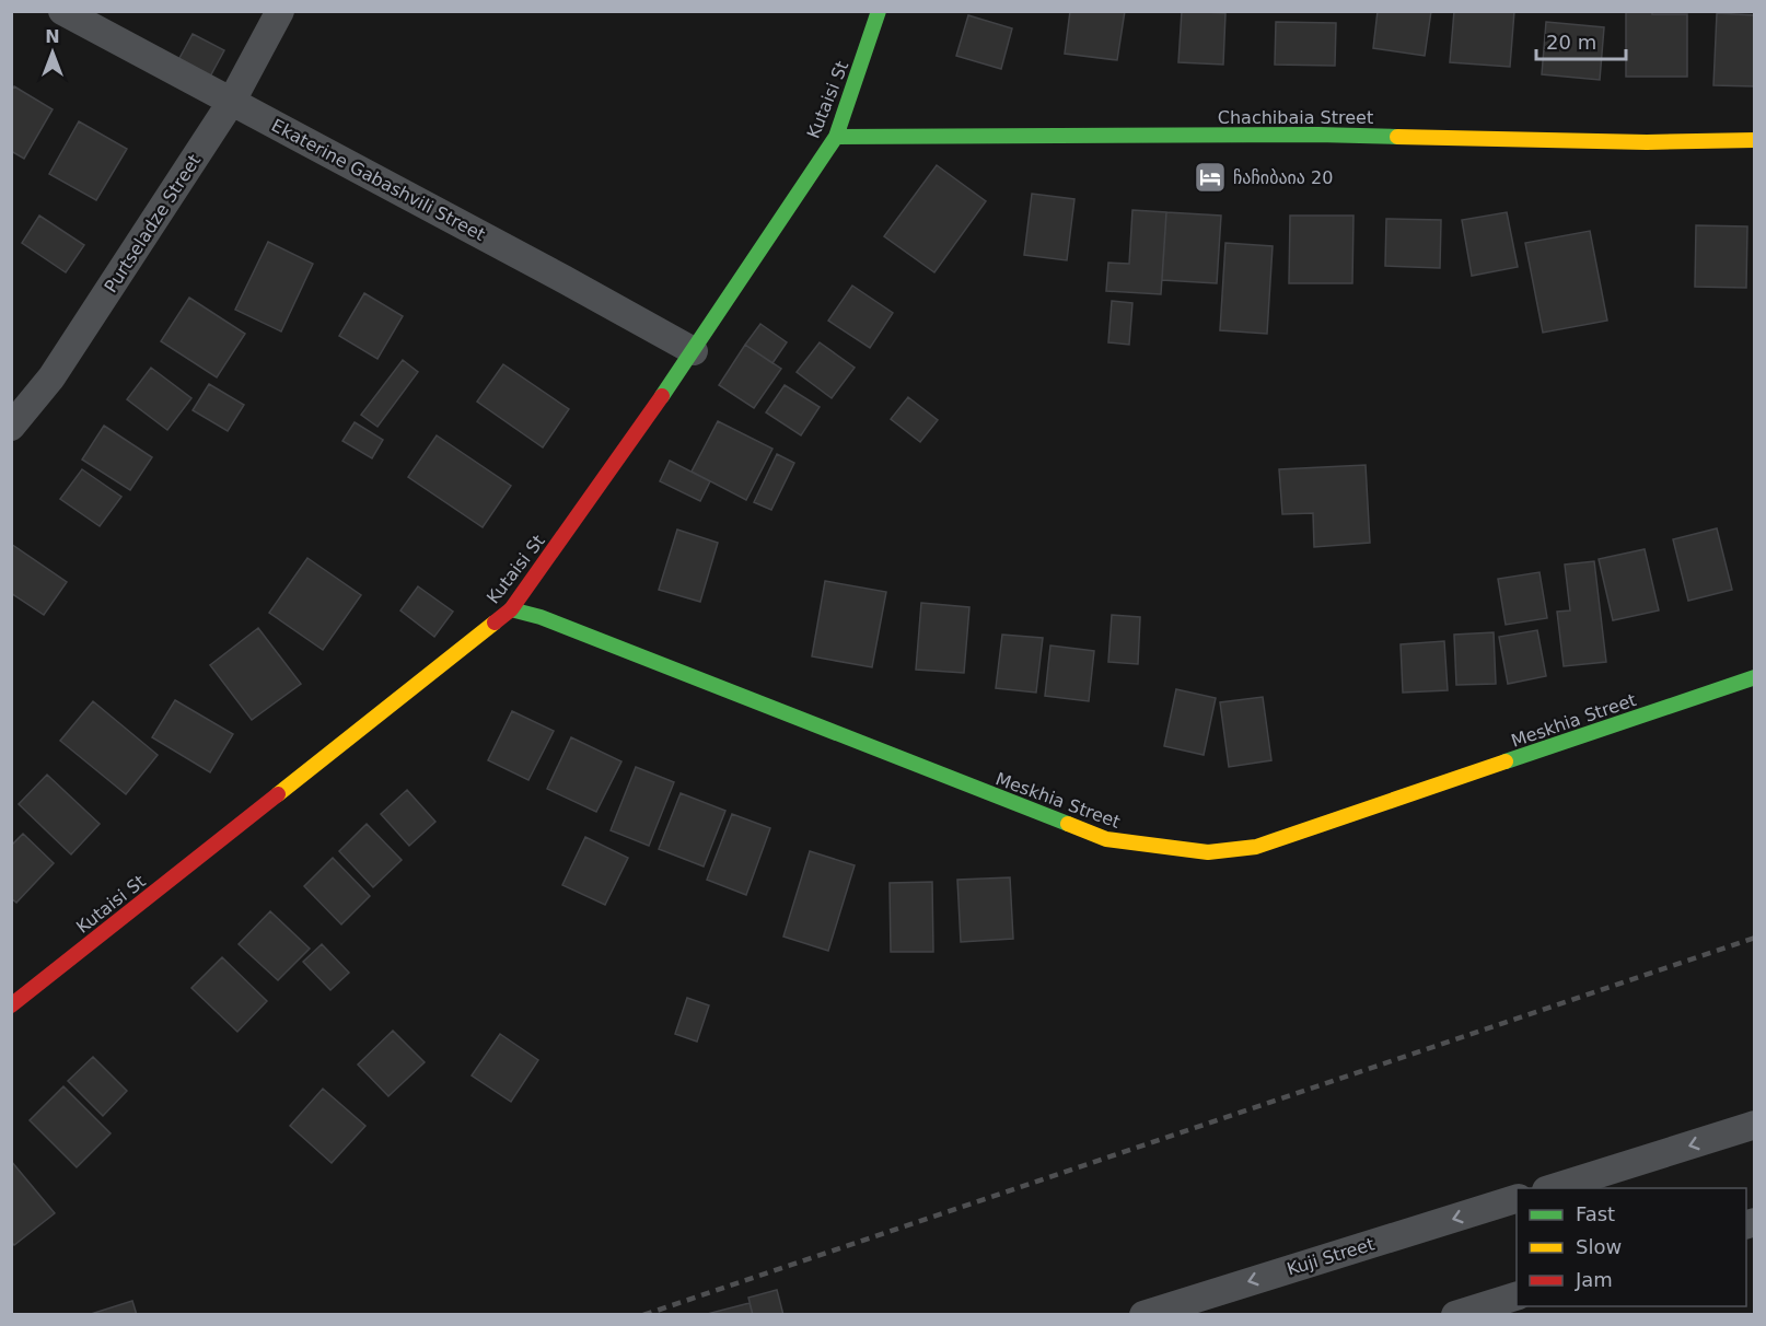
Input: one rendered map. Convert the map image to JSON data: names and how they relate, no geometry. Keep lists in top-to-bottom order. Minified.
{"streets":{"street":["Kutaisi St","Chachibaia Street","Ekaterine Gabashvili Street","Purtseladze Street","Meskhia Street","Kuji Street"]},"crossings":[["Kutaisi St","Chachibaia Street"],["Kutaisi St","Ekaterine Gabashvili Street"],["Kutaisi St","Meskhia Street"],["Ekaterine Gabashvili Street","Purtseladze Street"]],"one_way":["Kuji Street"],"places":{"hotel":["ჩაჩიბაია 20"]},"legend":["Fast","Slow","Jam"],"scale_bar":"20 m","north":"top"}
